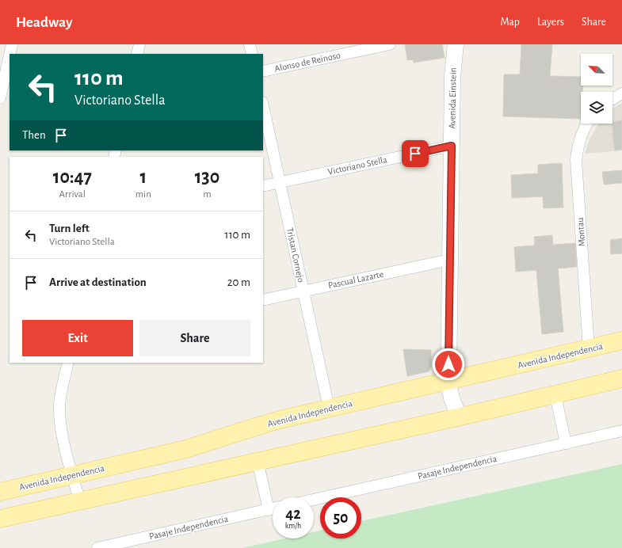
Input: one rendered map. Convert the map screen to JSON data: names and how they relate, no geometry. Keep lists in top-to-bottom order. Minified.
{"streets":{"main road":["Avenida Einstein","Avenida Independencia"],"street":["Alonso de Reinoso","Victoriano Stella","Montau","Tristan Cornejo","Pascual Lazarte","Pasaje Independencia"]},"crossings":[["Avenida Einstein","Victoriano Stella"],["Avenida Einstein","Pascual Lazarte"],["Avenida Einstein","Avenida Independencia"],["Victoriano Stella","Tristan Cornejo"],["Montau","Avenida Independencia"],["Tristan Cornejo","Pascual Lazarte"],["Tristan Cornejo","Avenida Independencia"]],"north":"top left","page":{"header":"Headway","nav":["Map","Layers","Share"],"turn":["110 m","Victoriano Stella"],"then":"Then","eta":["10:47","Arrival","1","min","130","m"],"list":[{"name":"Turn left","note":"Victoriano Stella","value":"110 m"},{"name":"Arrive at destination","value":"20 m"}],"buttons":["Exit","Share"],"speed":"42 km/h","limit":"50"}}
